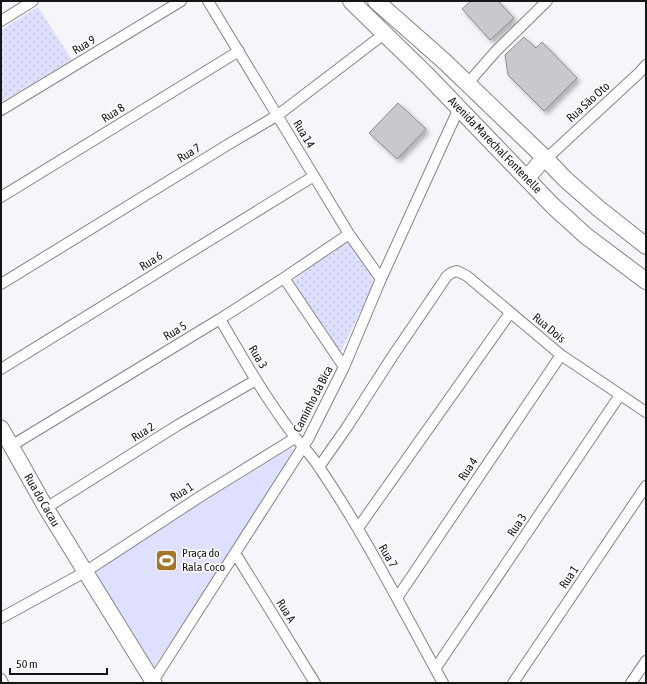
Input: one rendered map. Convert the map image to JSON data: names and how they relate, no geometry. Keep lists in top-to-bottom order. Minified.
{"streets":{"main road":["Avenida Marechal Fontenelle"],"street":["Rua 9","Rua São Oto","Rua 8","Rua 14","Rua 7","Rua 6","Rua Dois","Rua 5","Rua 3","Caminho da Bica","Rua 2","Rua 4","Rua 1","Rua do Cacau","Rua A"]},"crossings":[["Rua São Oto","Avenida Marechal Fontenelle"],["Rua 8","Rua 14"],["Rua 14","Rua 7"],["Rua 14","Rua 6"],["Rua 14","Rua 5"],["Rua 14","Caminho da Bica"],["Avenida Marechal Fontenelle","Rua 7"],["Avenida Marechal Fontenelle","Caminho da Bica"],["Rua 7","Rua Dois"],["Rua 7","Rua 3"],["Rua 7","Caminho da Bica"],["Rua 7","Rua 4"],["Rua Dois","Rua 3"],["Rua Dois","Rua 4"],["Rua 5","Rua 3"],["Rua 5","Rua do Cacau"],["Rua 3","Caminho da Bica"],["Rua 3","Rua 2"],["Rua 3","Rua 1"],["Caminho da Bica","Rua do Cacau"],["Caminho da Bica","Rua A"],["Rua 2","Rua do Cacau"],["Rua 1","Rua do Cacau"]],"places":{"sports":["Praça do Rala Coco"]},"scale_bar":"50 m"}
